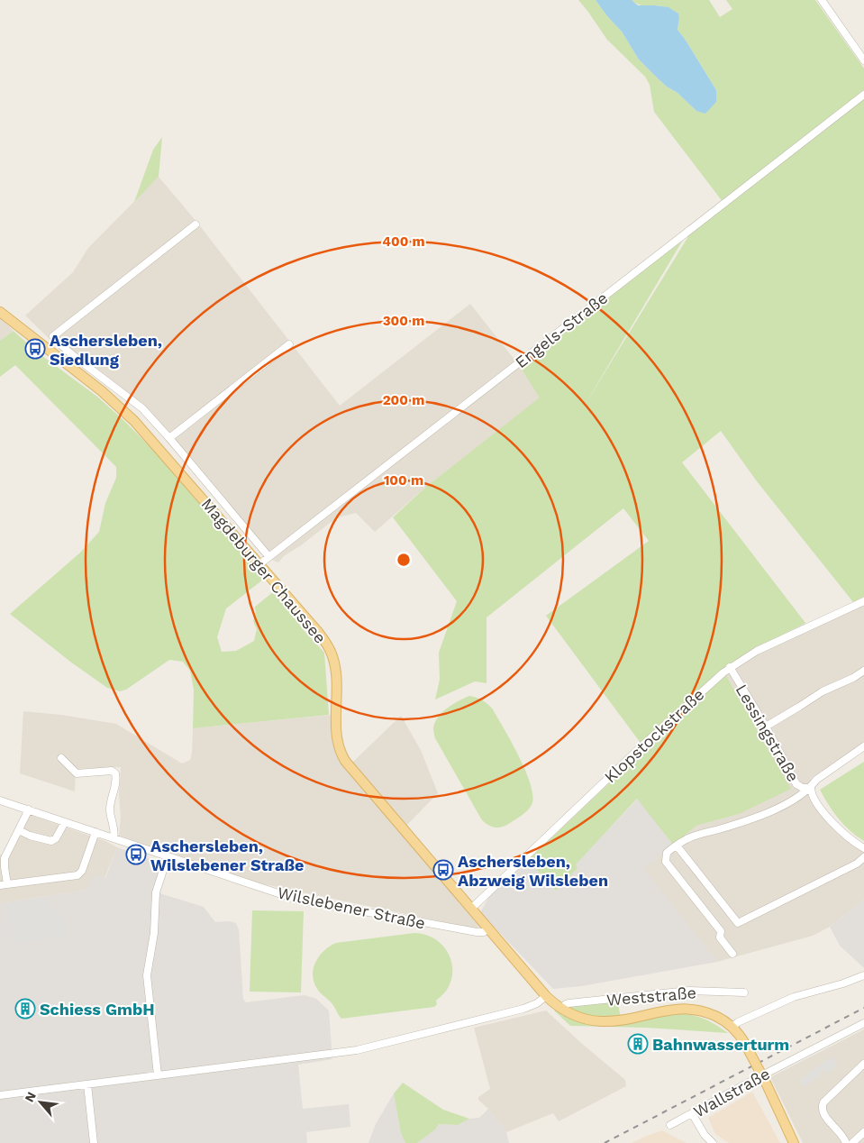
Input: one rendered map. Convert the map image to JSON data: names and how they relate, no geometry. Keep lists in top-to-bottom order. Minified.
{"streets":{"main road":["Magdeburger Chaussee"],"street":["Engels-Straße","Lessingstraße","Klopstockstraße","Wilslebener Straße","Weststraße","Wallstraße"]},"crossings":[["Engels-Straße","Magdeburger Chaussee"],["Magdeburger Chaussee","Klopstockstraße"],["Magdeburger Chaussee","Wilslebener Straße"],["Magdeburger Chaussee","Weststraße"],["Lessingstraße","Klopstockstraße"]],"places":{"bus stop":["Aschersleben, Siedlung","Aschersleben, Wilslebener Straße","Aschersleben, Abzweig Wilsleben"],"building":["Schiess GmbH","Bahnwasserturm"]},"north":"top left","rings":["400 m","300 m","200 m","100 m"]}
